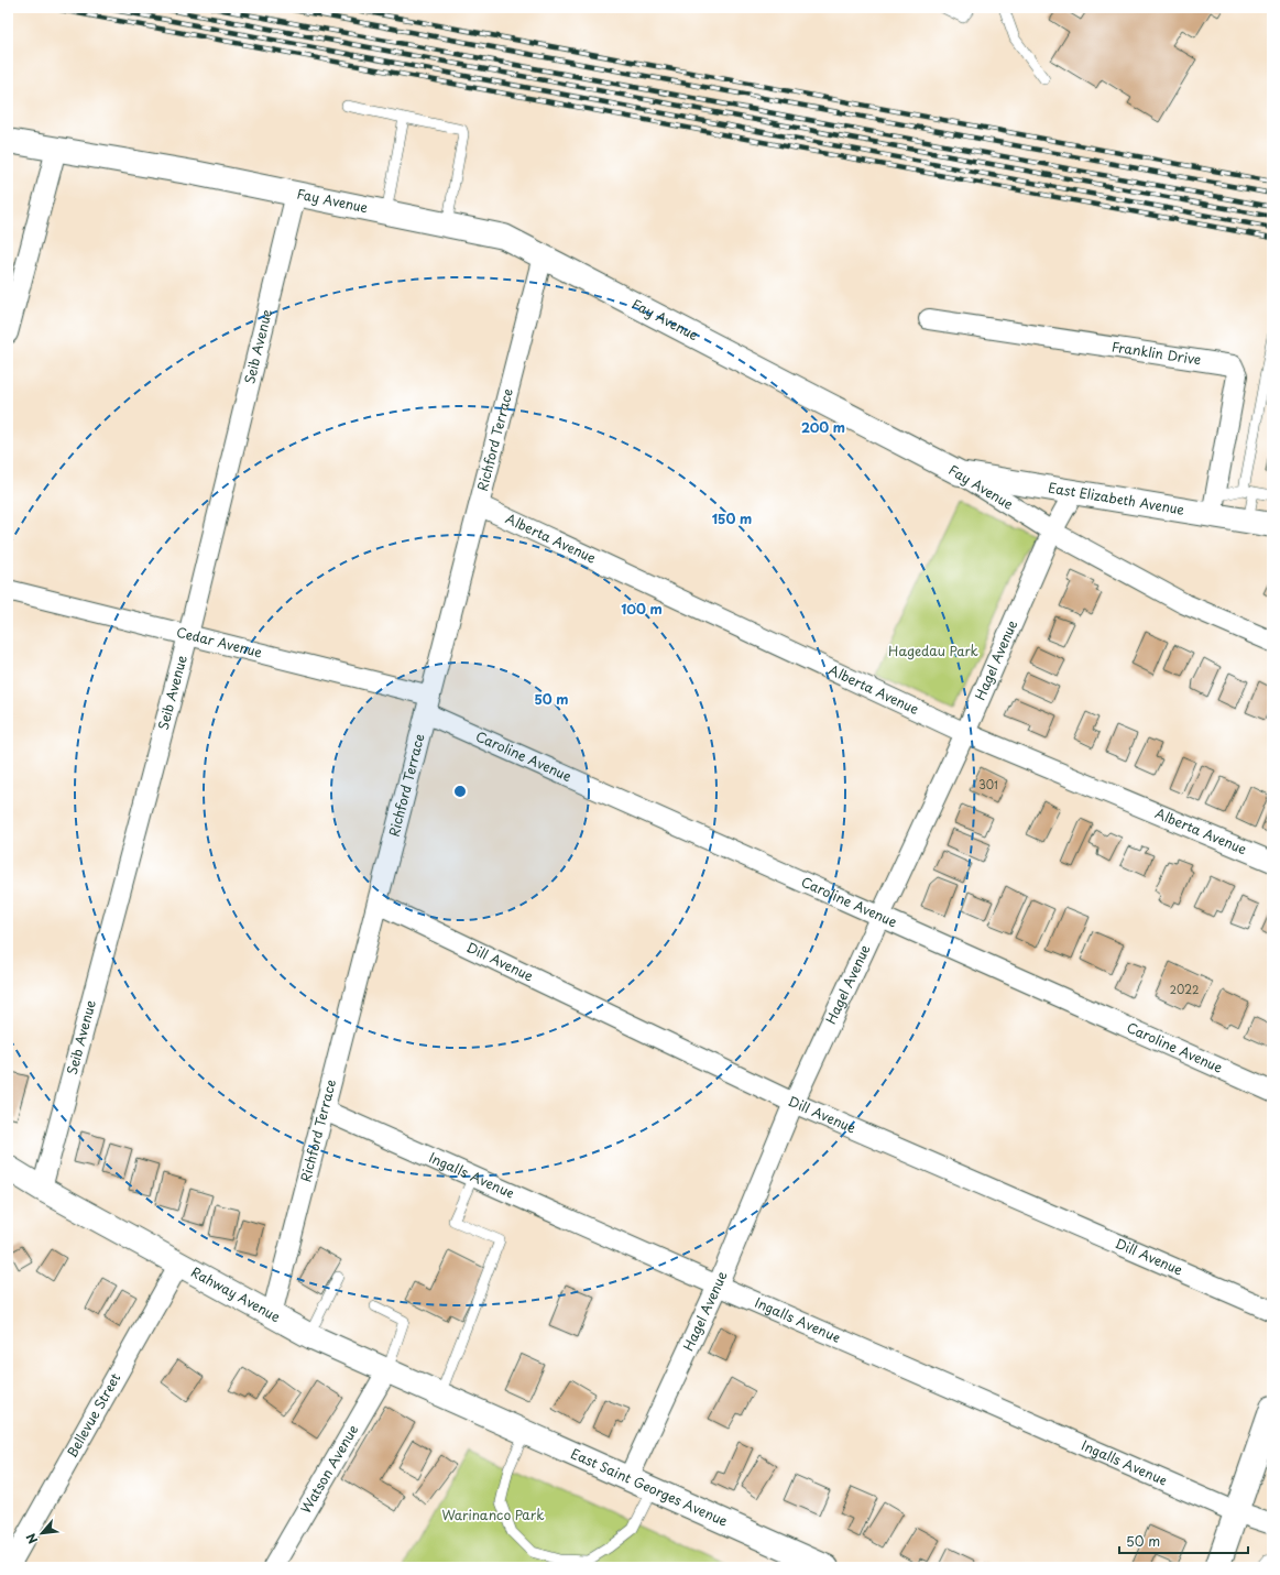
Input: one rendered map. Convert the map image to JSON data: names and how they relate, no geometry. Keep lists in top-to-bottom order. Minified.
{"streets":{"street":["Fay Avenue","Seib Avenue","Franklin Drive","Richford Terrace","East Elizabeth Avenue","Alberta Avenue","Cedar Avenue","Hagel Avenue","Caroline Avenue","Dill Avenue","Ingalls Avenue","Rahway Avenue","Bellevue Street","Watson Avenue","East Saint Georges Avenue"]},"crossings":[["Fay Avenue","Seib Avenue"],["Fay Avenue","Richford Terrace"],["Fay Avenue","East Elizabeth Avenue"],["Fay Avenue","Hagel Avenue"],["Seib Avenue","Cedar Avenue"],["Seib Avenue","Rahway Avenue"],["Franklin Drive","East Elizabeth Avenue"],["Richford Terrace","Alberta Avenue"],["Richford Terrace","Cedar Avenue"],["Richford Terrace","Caroline Avenue"],["Richford Terrace","Dill Avenue"],["Richford Terrace","Ingalls Avenue"],["Richford Terrace","Rahway Avenue"],["East Elizabeth Avenue","Hagel Avenue"],["Alberta Avenue","Hagel Avenue"],["Cedar Avenue","Caroline Avenue"],["Hagel Avenue","Caroline Avenue"],["Hagel Avenue","Dill Avenue"],["Hagel Avenue","Ingalls Avenue"],["Hagel Avenue","East Saint Georges Avenue"],["Rahway Avenue","Bellevue Street"],["Rahway Avenue","Watson Avenue"],["Rahway Avenue","East Saint Georges Avenue"]],"parks":["Hagedau Park","Warinanco Park"],"house_numbers":["301","2022"],"scale_bar":"50 m","north":"bottom left","rings":["200 m","150 m","100 m","50 m"]}
